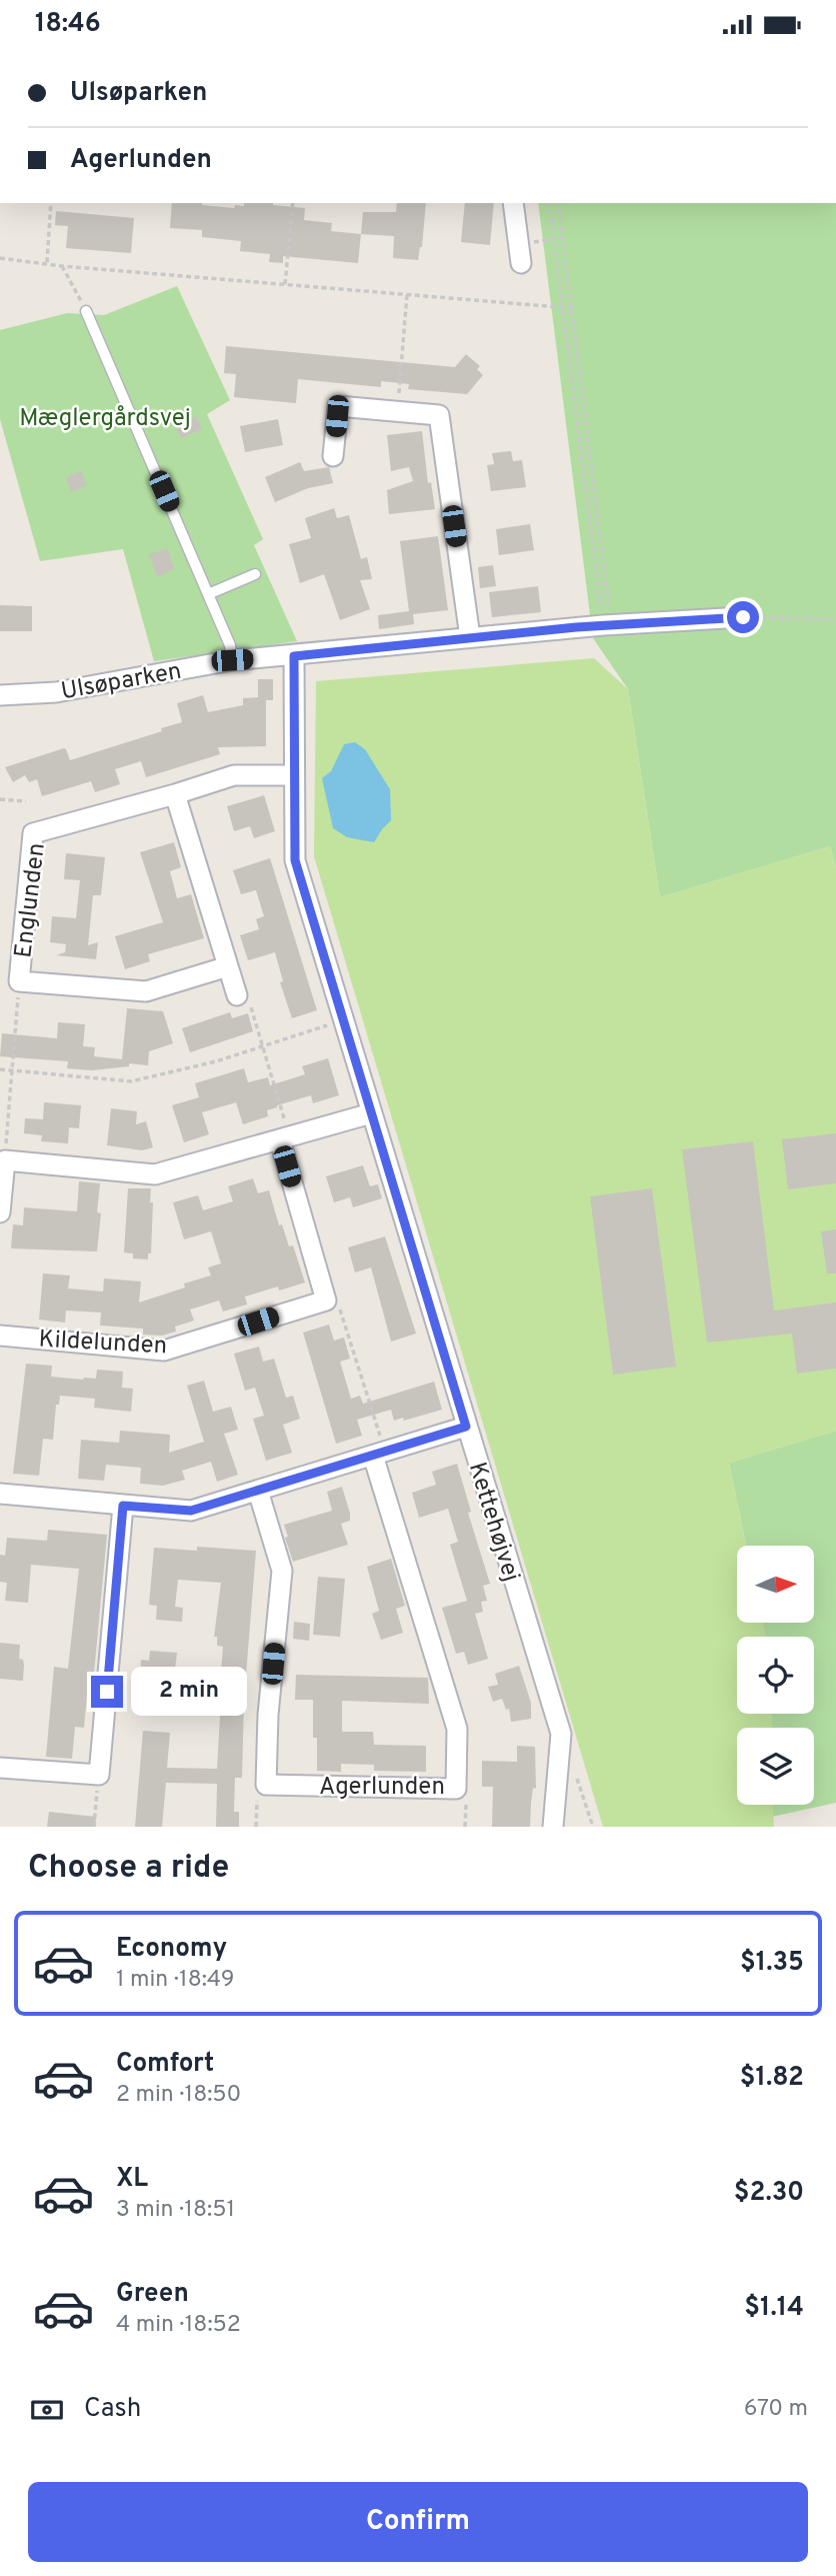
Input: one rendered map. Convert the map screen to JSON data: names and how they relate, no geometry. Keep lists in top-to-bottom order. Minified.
{"streets":{"street":["Ulsøparken","Englunden","Kildelunden","Kettehøjvej","Agerlunden"]},"crossings":[["Ulsøparken","Kettehøjvej"],["Englunden","Kettehøjvej"]],"parks":["Mæglergårdsvej"],"north":"right","page":{"status":"18:46","banner":["Ulsøparken","Agerlunden"],"bubble":"2 min","heading":"Choose a ride","list":[{"name":"Economy","note":"1 min · 18:49","value":"$1.35"},{"name":"Comfort","note":"2 min · 18:50","value":"$1.82"},{"name":"XL","note":"3 min · 18:51","value":"$2.30"},{"name":"Green","note":"4 min · 18:52","value":"$1.14"}],"pay":["Cash","670 m"],"buttons":"Confirm"}}
